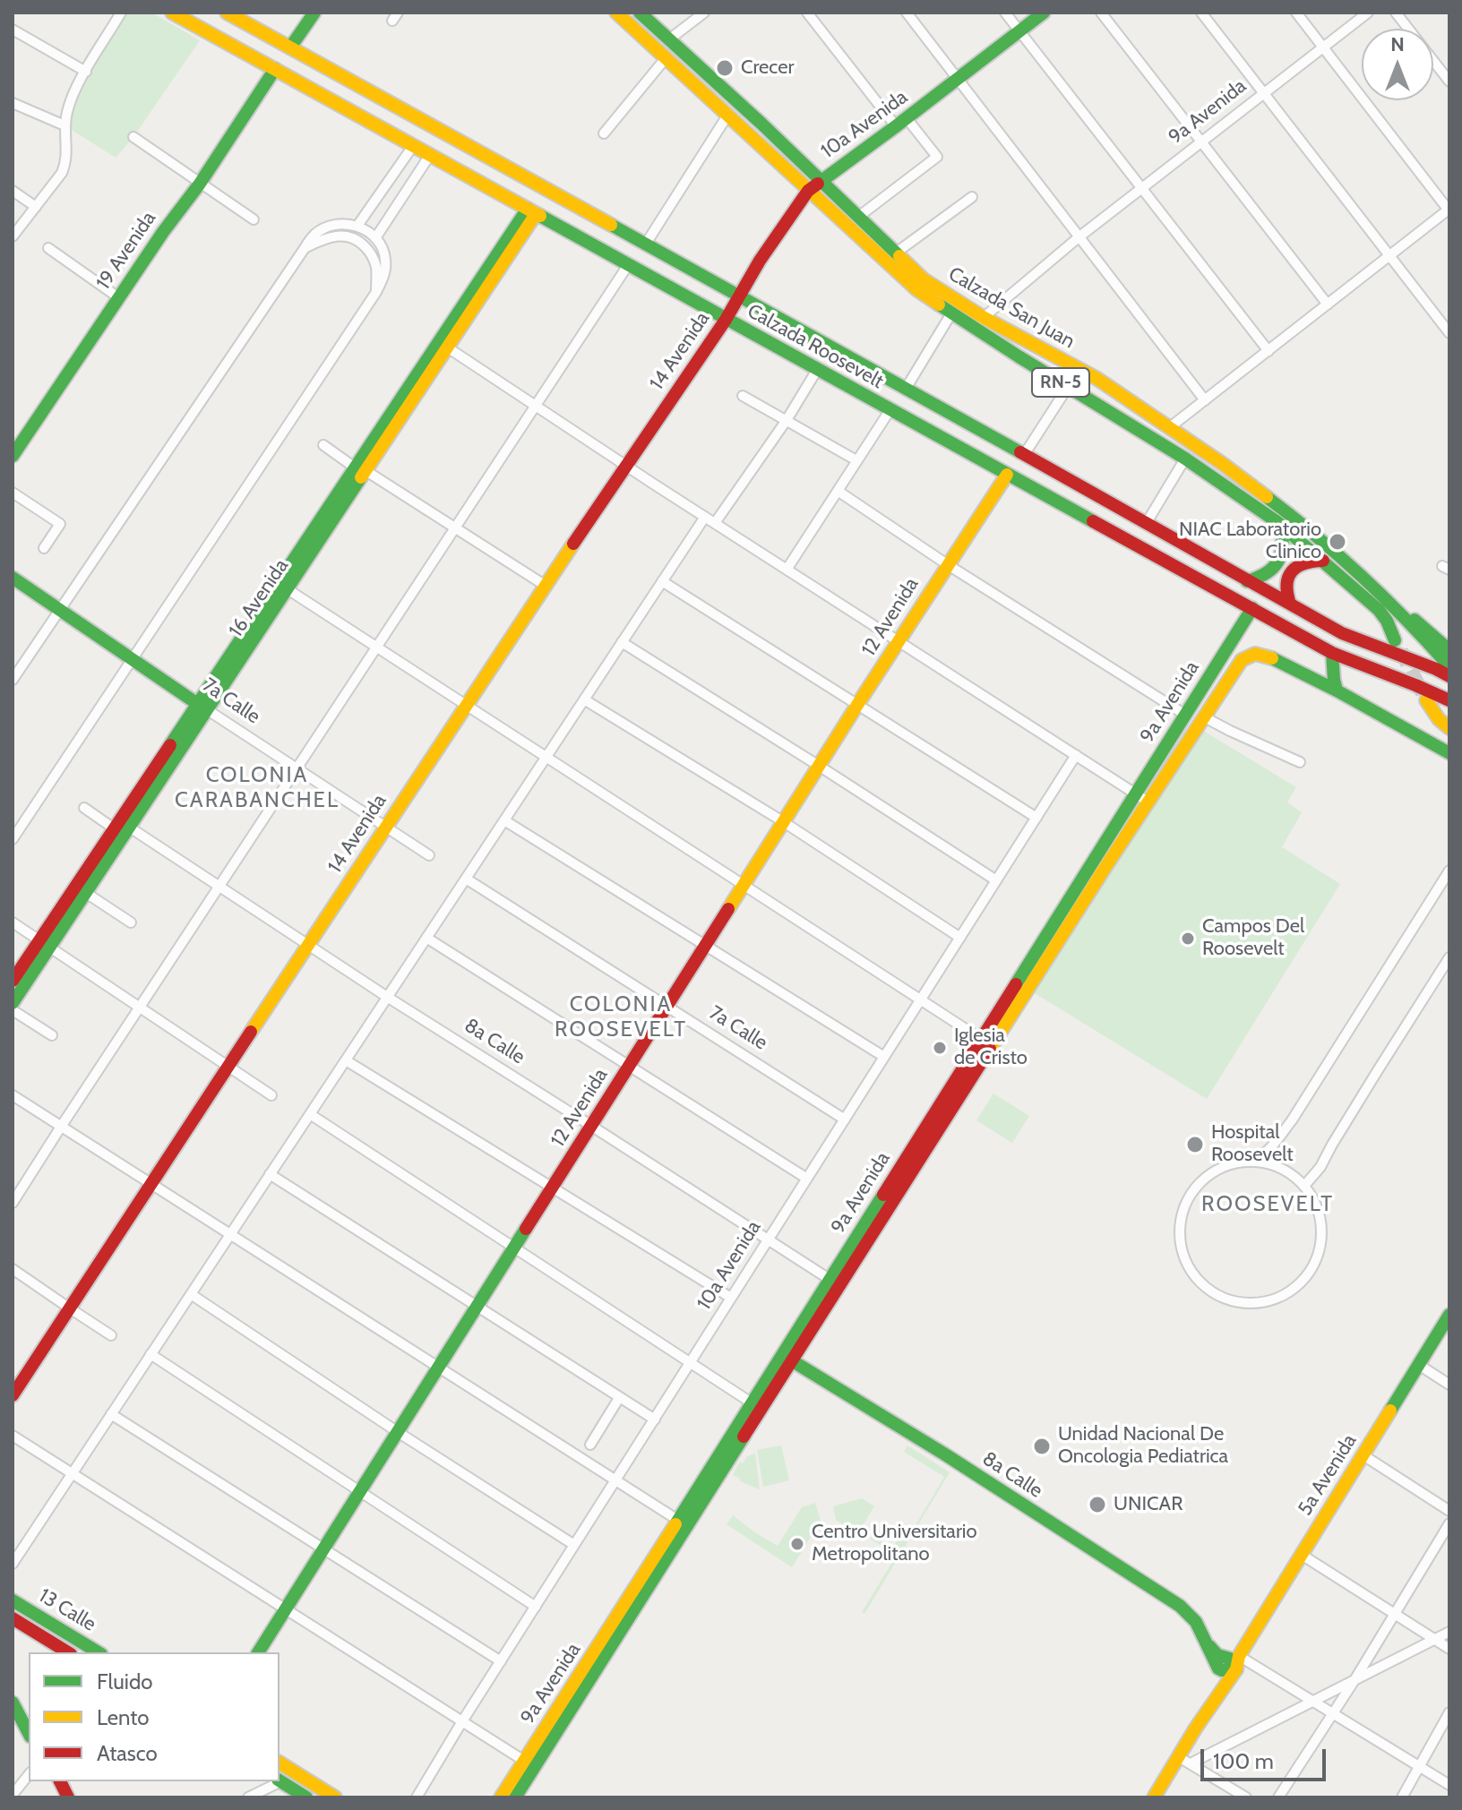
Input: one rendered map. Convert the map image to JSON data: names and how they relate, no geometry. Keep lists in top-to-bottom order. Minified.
{"streets":{"main road":["9a Avenida","10a Avenida","19 Avenida","Calzada San Juan","Calzada Roosevelt","14 Avenida","RN-5","16 Avenida","12 Avenida","7a Calle","8a Calle","5a Avenida","13 Calle"]},"crossings":[["9a Avenida","Calzada San Juan"],["9a Avenida","Calzada Roosevelt"],["9a Avenida","8a Calle"],["10a Avenida","Calzada San Juan"],["10a Avenida","Calzada Roosevelt"],["10a Avenida","14 Avenida"],["10a Avenida","7a Calle"],["10a Avenida","8a Calle"],["19 Avenida","Calzada Roosevelt"],["Calzada San Juan","Calzada Roosevelt"],["Calzada Roosevelt","14 Avenida"],["Calzada Roosevelt","16 Avenida"],["Calzada Roosevelt","12 Avenida"],["14 Avenida","7a Calle"],["14 Avenida","8a Calle"],["16 Avenida","7a Calle"],["16 Avenida","8a Calle"],["12 Avenida","7a Calle"],["12 Avenida","8a Calle"],["8a Calle","5a Avenida"]],"districts":["COLONIA CARABANCHEL","COLONIA ROOSEVELT","ROOSEVELT"],"places":["Crecer","NIAC Laboratorio Clinico","Campos Del Roosevelt","Iglesia de Cristo","Hospital Roosevelt","Unidad Nacional De Oncologia Pediatrica","UNICAR","Centro Universitario Metropolitano"],"legend":["Fluido","Lento","Atasco"],"scale_bar":"100 m","north":"top"}
